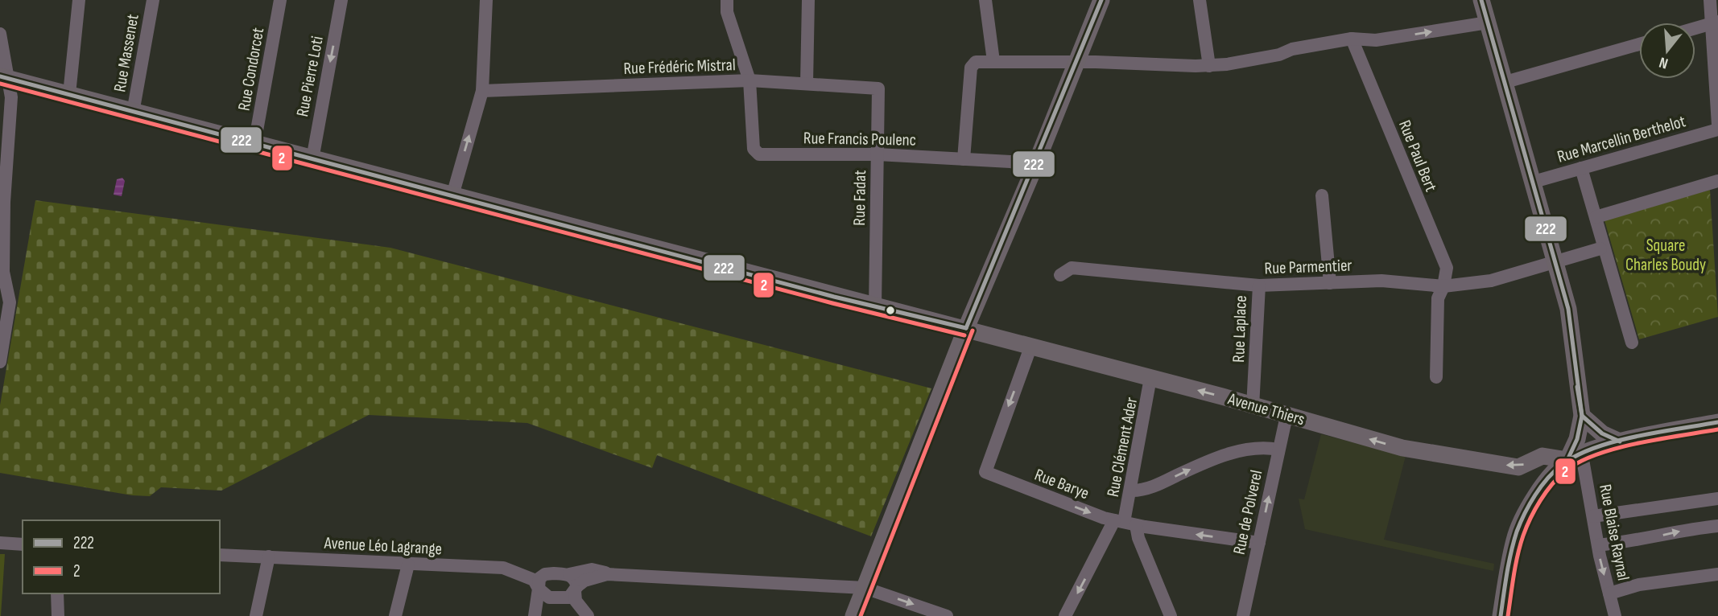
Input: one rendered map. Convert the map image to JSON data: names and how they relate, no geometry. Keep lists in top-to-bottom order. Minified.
{"streets":{"main road":["Avenue Thiers"],"street":["Rue Massenet","Rue Frédéric Mistral","Rue Condorcet","Rue Pierre Loti","Rue Francis Poulenc","Rue Marcellin Berthelot","Rue Paul Bert","Rue Fadat","Rue Parmentier","Rue Laplace","Rue Clément Ader","Rue Barye","Rue de Polverel","Rue Blaise Raynal","Avenue Léo Lagrange"]},"crossings":[["Rue Massenet","Avenue Thiers"],["Rue Frédéric Mistral","Rue Francis Poulenc"],["Rue Frédéric Mistral","Rue Fadat"],["Rue Condorcet","Avenue Thiers"],["Rue Pierre Loti","Avenue Thiers"],["Rue Francis Poulenc","Rue Fadat"],["Rue Paul Bert","Rue Parmentier"],["Rue Fadat","Avenue Thiers"],["Rue Parmentier","Rue Laplace"],["Rue Laplace","Avenue Thiers"],["Avenue Thiers","Rue Clément Ader"],["Avenue Thiers","Rue Barye"],["Avenue Thiers","Rue de Polverel"],["Avenue Thiers","Rue Blaise Raynal"],["Rue Clément Ader","Rue Barye"],["Rue Barye","Rue de Polverel"]],"one_way":["Rue Pierre Loti","Rue Clément Ader","Rue de Polverel"],"parks":["Square Charles Boudy"],"lines":["transit line 222","transit line 2"],"legend":["222","2"],"north":"bottom"}
